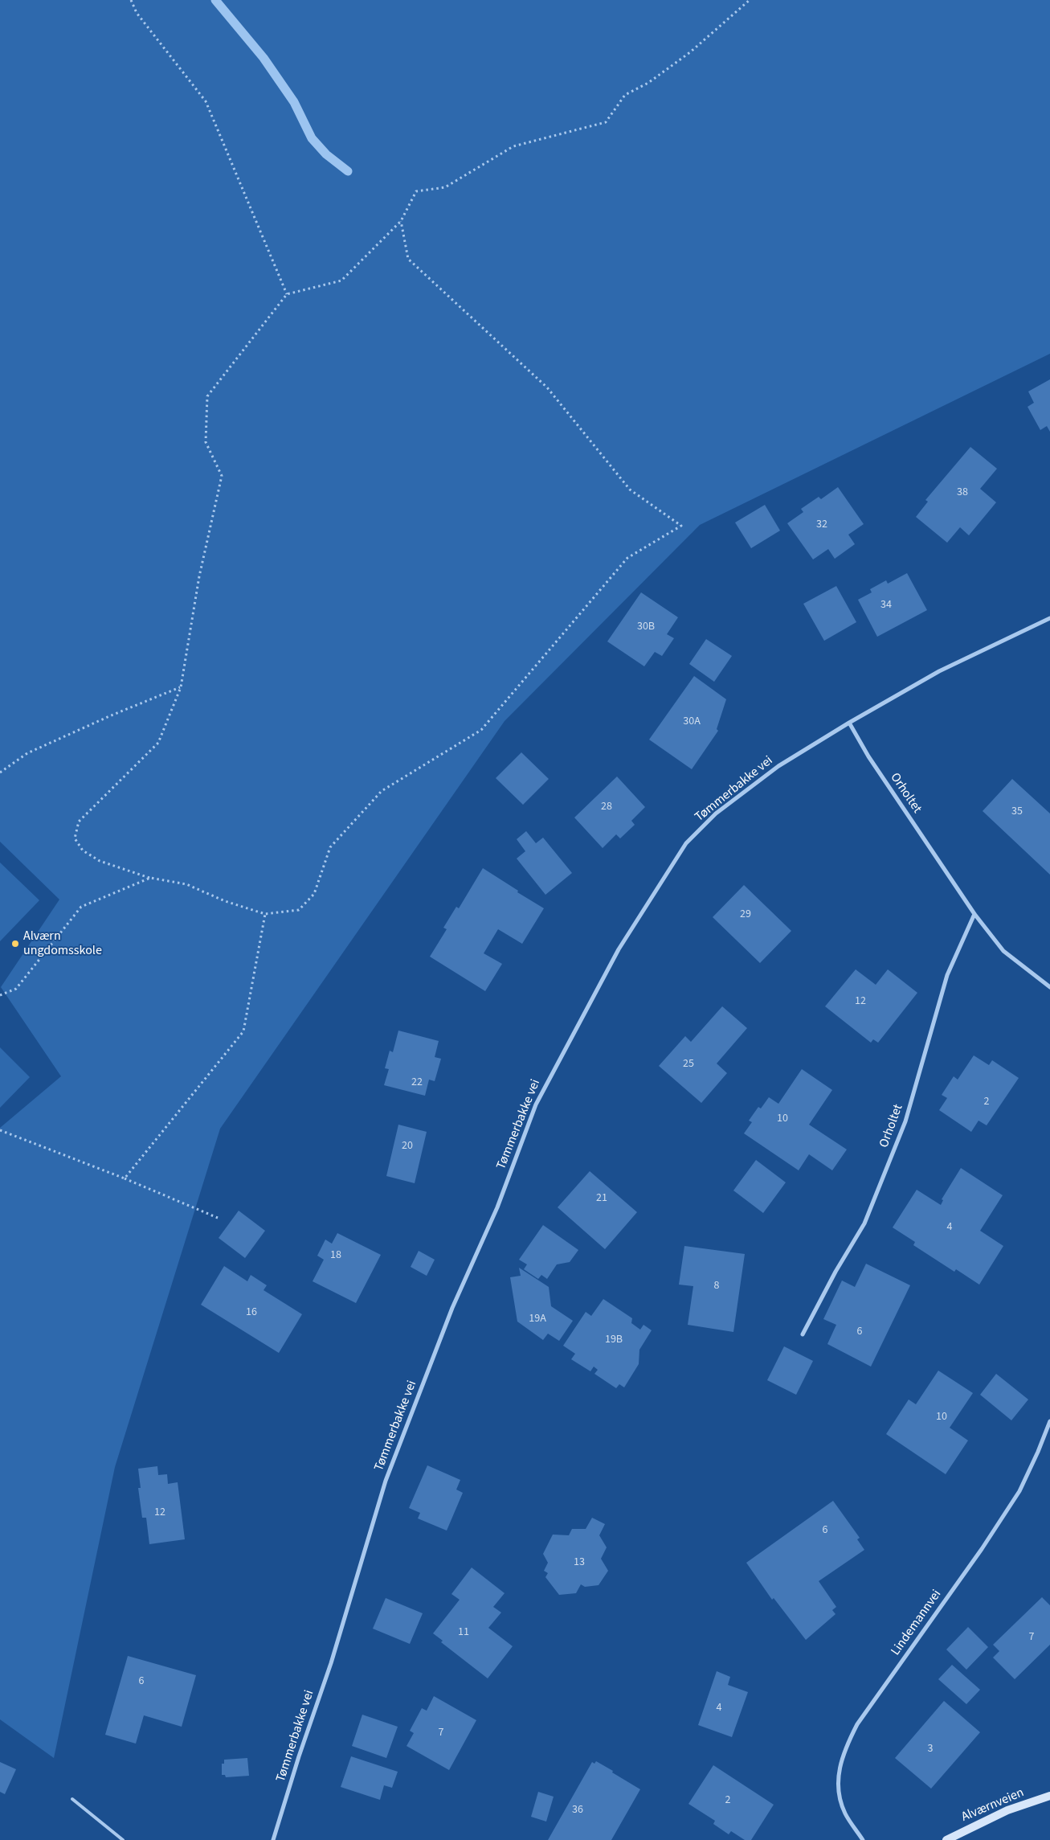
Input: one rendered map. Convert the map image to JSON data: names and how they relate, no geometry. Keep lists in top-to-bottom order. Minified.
{"streets":{"main road":["Alværnveien"],"street":["Tømmerbakke vei","Orholtet","Lindemannvei"]},"crossings":[["Tømmerbakke vei","Orholtet"]],"places":["Alværn ungdomsskole"],"house_numbers":["38","32","34","30B","30A","28","35","29","12","25","22","2","10","20","21","4","18","8","16","19A","6","19B","10","12","6","13","11","7","6","4","7","3","2","36"]}
